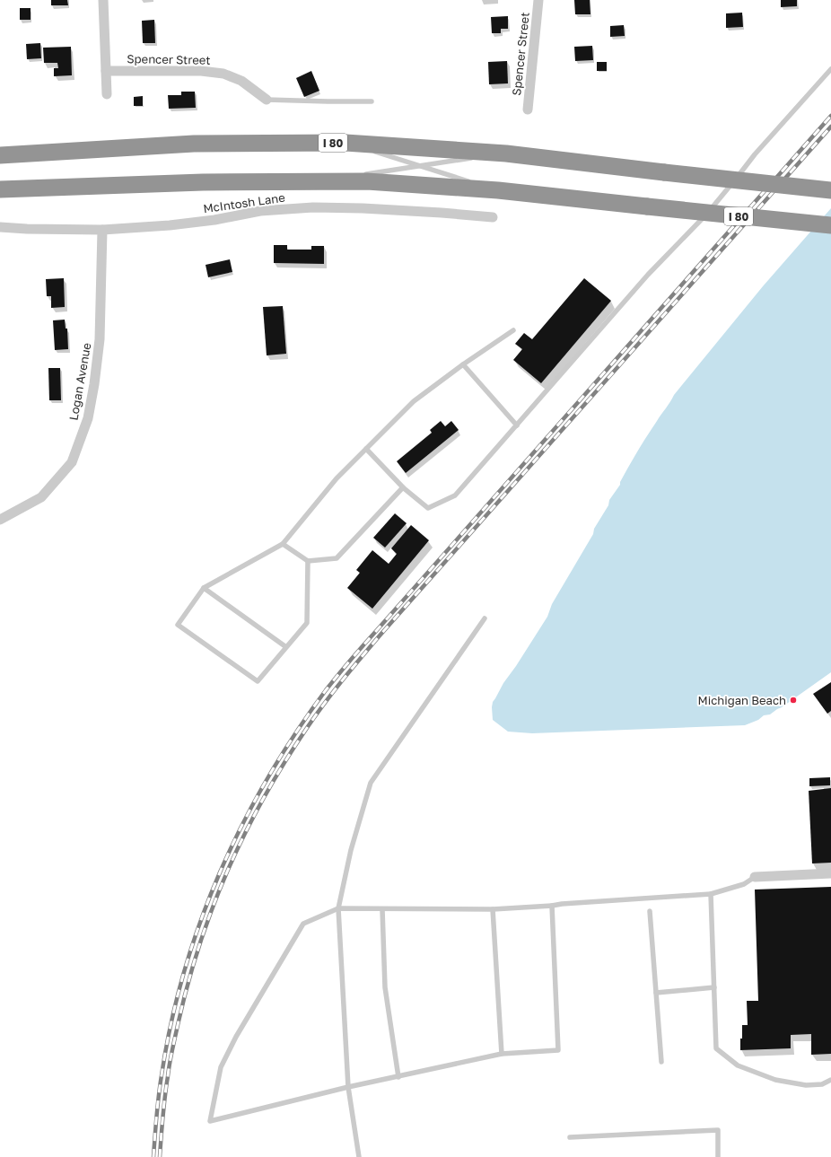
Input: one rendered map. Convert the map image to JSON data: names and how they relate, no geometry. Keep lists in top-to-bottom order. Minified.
{"streets":{"highway":["I 80"],"street":["Spencer Street","McIntosh Lane","Logan Avenue"]},"crossings":[["McIntosh Lane","Logan Avenue"]],"places":["Michigan Beach"]}
